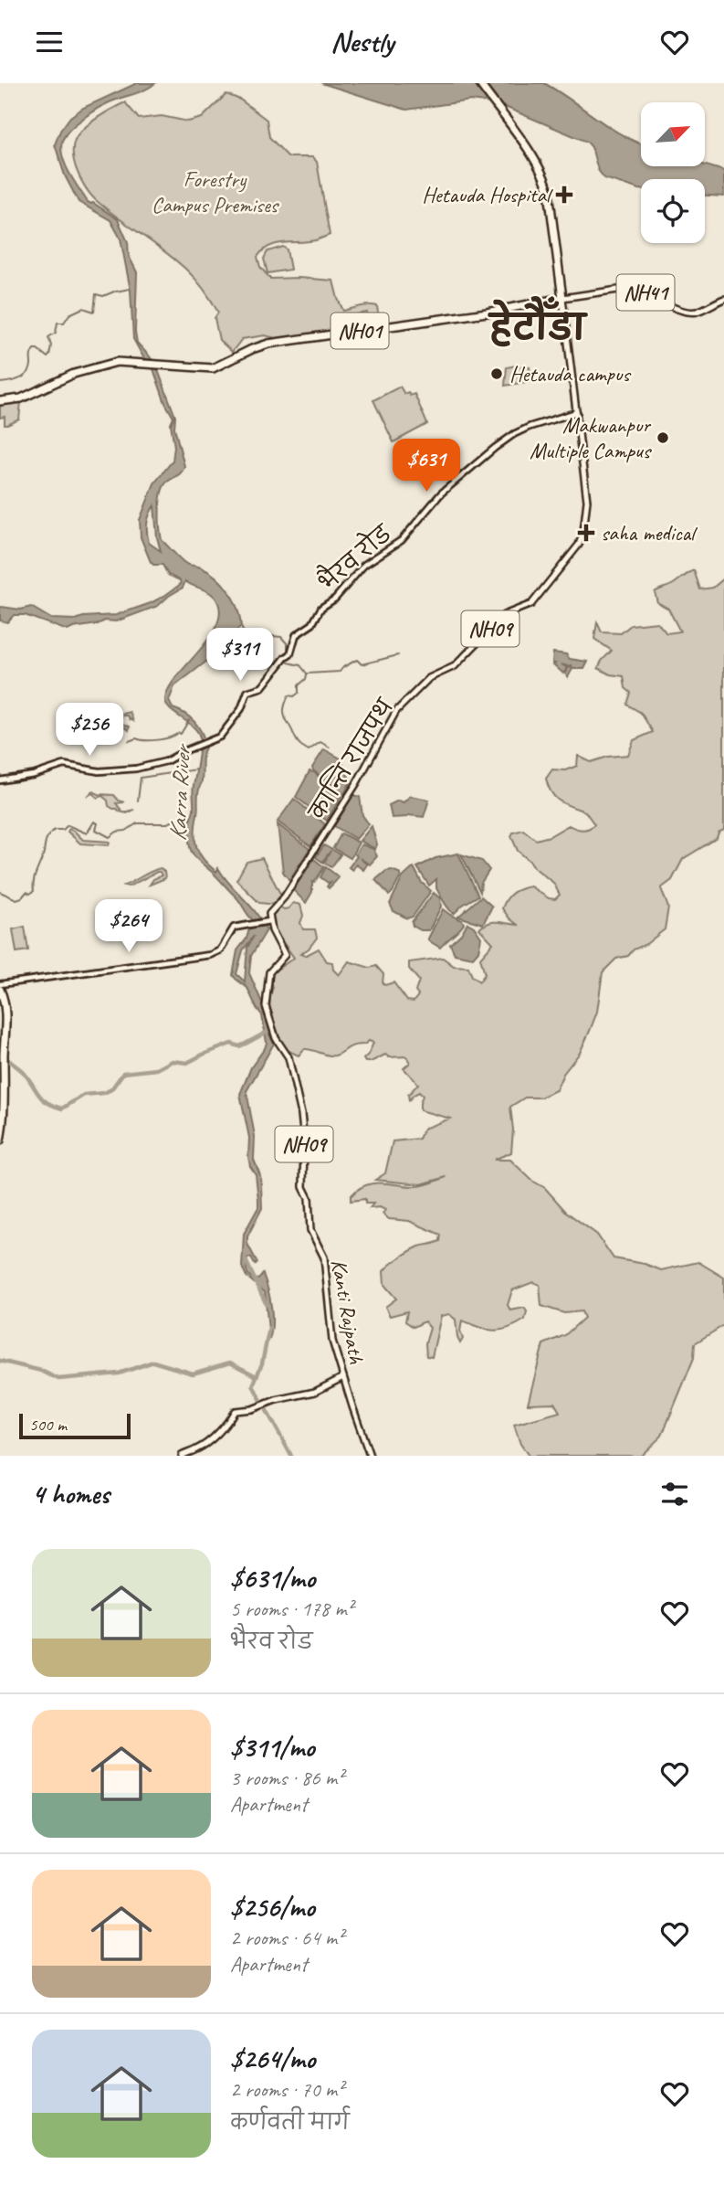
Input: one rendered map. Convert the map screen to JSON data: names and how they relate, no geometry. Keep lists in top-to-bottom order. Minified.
{"streets":{"highway":["NH01"],"main road":["NH41","भैरव रोड","NH09","कान्ति राजपथ","Kanti Rajpath"]},"crossings":[["NH41","NH01"],["NH41","कान्ति राजपथ"],["NH01","कान्ति राजपथ"],["भैरव रोड","कान्ति राजपथ"],["कान्ति राजपथ","Kanti Rajpath"]],"districts":["हेटौँडा"],"water":["Karra River"],"parks":["Forestry Campus Premises"],"places":{"health":["Hetauda Hospital","saha medical"],"other":["Hetauda campus","Makwanpur Multiple Campus"]},"scale_bar":"500 m","north":"top right","page":{"header":"Nestly","price":["$631","$311","$256","$264"],"scale":"500 m","heading":"4 homes","list":[{"name":"$631/mo","note":"5 rooms · 178 m² · भैरव रोड"},{"name":"$311/mo","note":"3 rooms · 86 m² · Apartment"},{"name":"$256/mo","note":"2 rooms · 64 m² · Apartment"},{"name":"$264/mo","note":"2 rooms · 70 m² · कर्णवती मार्ग"}]}}
